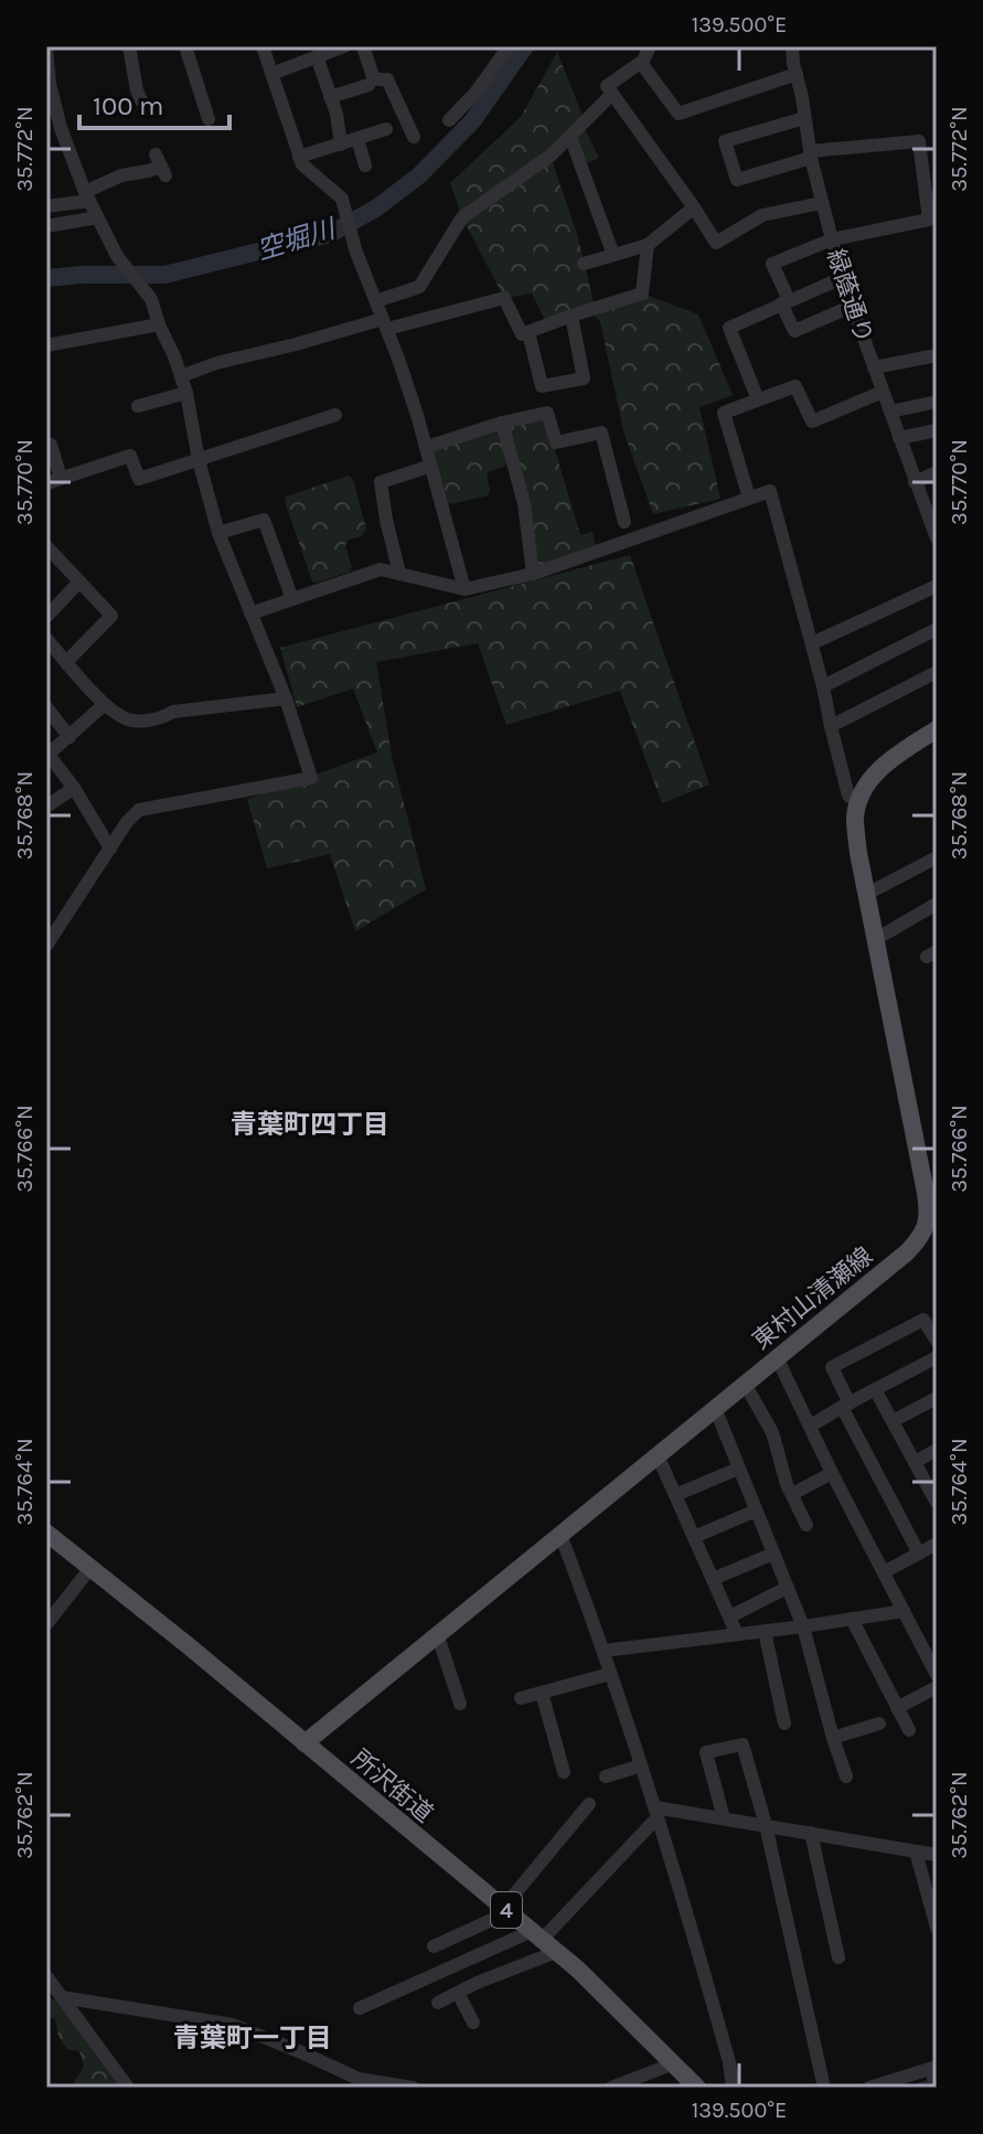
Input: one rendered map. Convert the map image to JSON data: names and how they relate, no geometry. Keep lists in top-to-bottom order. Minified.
{"streets":{"main road":["東村山清瀬線","所沢街道","4"],"street":["緑蔭通り"]},"crossings":[["東村山清瀬線","所沢街道"]],"districts":["青葉町四丁目","青葉町一丁目"],"water":["空堀川"],"scale_bar":"100 m","coordinates":["139.500°E","35.772°N","35.770°N","35.768°N","35.766°N","35.764°N","35.762°N"]}
